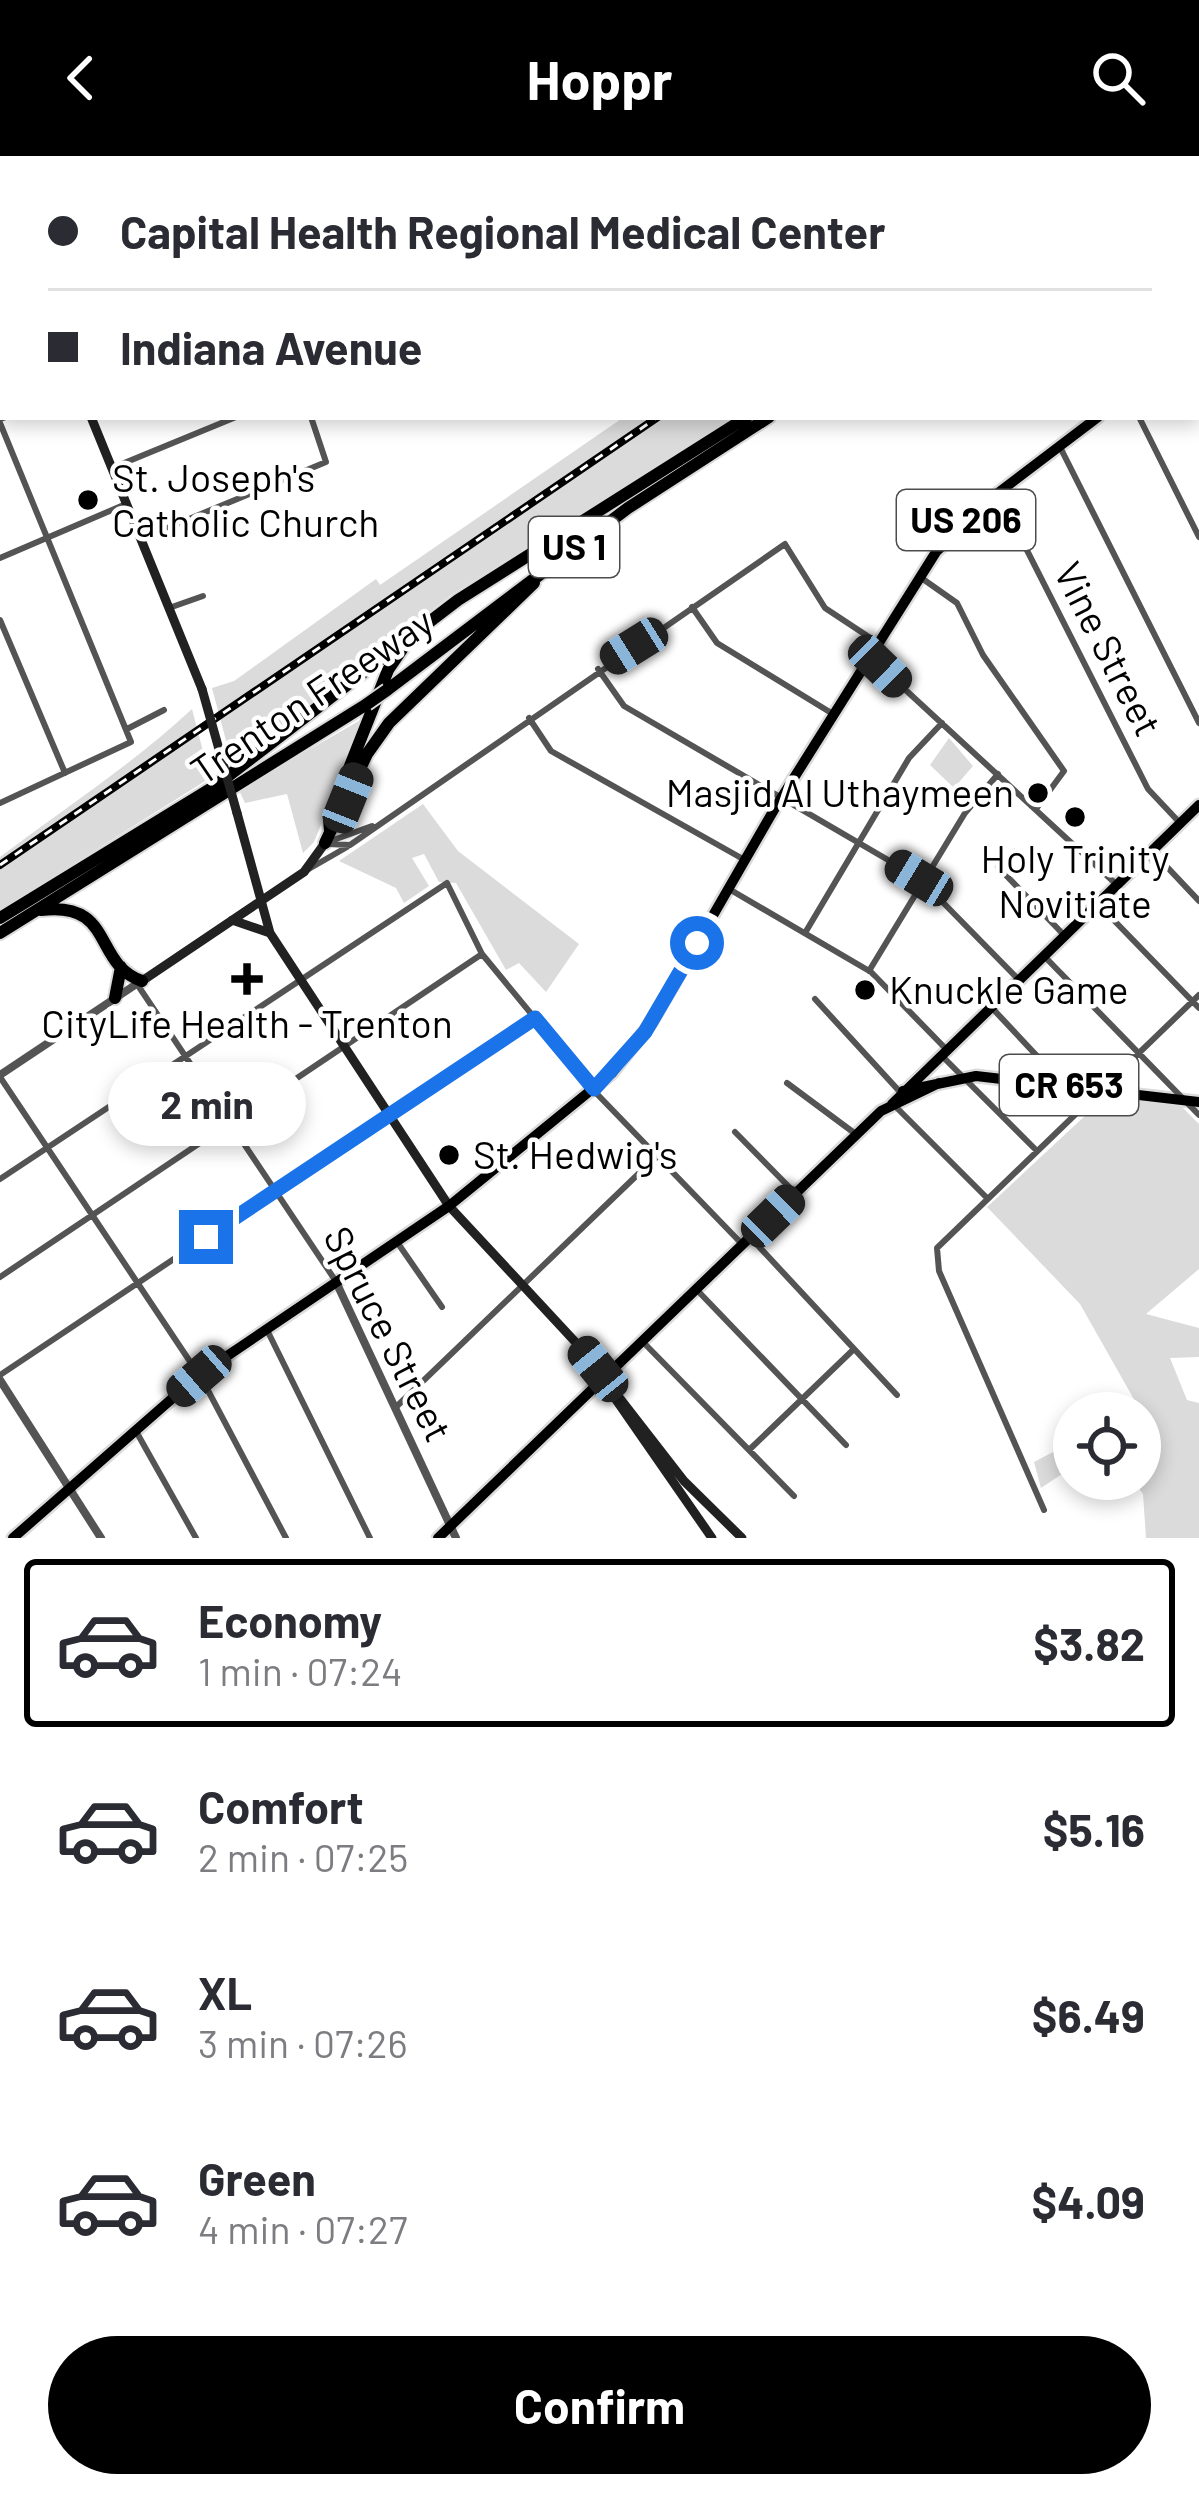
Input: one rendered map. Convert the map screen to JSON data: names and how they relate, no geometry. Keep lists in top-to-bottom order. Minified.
{"streets":{"highway":["US 1","Trenton Freeway"],"main road":["US 206","CR 653"],"street":["Vine Street","Spruce Street"]},"crossings":[["US 206","Vine Street"],["US 206","Spruce Street"]],"places":{"other":["St. Joseph's Catholic Church","Masjid Al Uthaymeen","Holy Trinity Novitiate","Knuckle Game","St. Hedwig's"],"health":["CityLife Health - Trenton"]},"page":{"header":"Hoppr","banner":["Capital Health Regional Medical Center","Indiana Avenue"],"bubble":"2 min","list":[{"name":"Economy","note":"1 min · 07:24","value":"$3.82"},{"name":"Comfort","note":"2 min · 07:25","value":"$5.16"},{"name":"XL","note":"3 min · 07:26","value":"$6.49"},{"name":"Green","note":"4 min · 07:27","value":"$4.09"}],"buttons":"Confirm"}}
